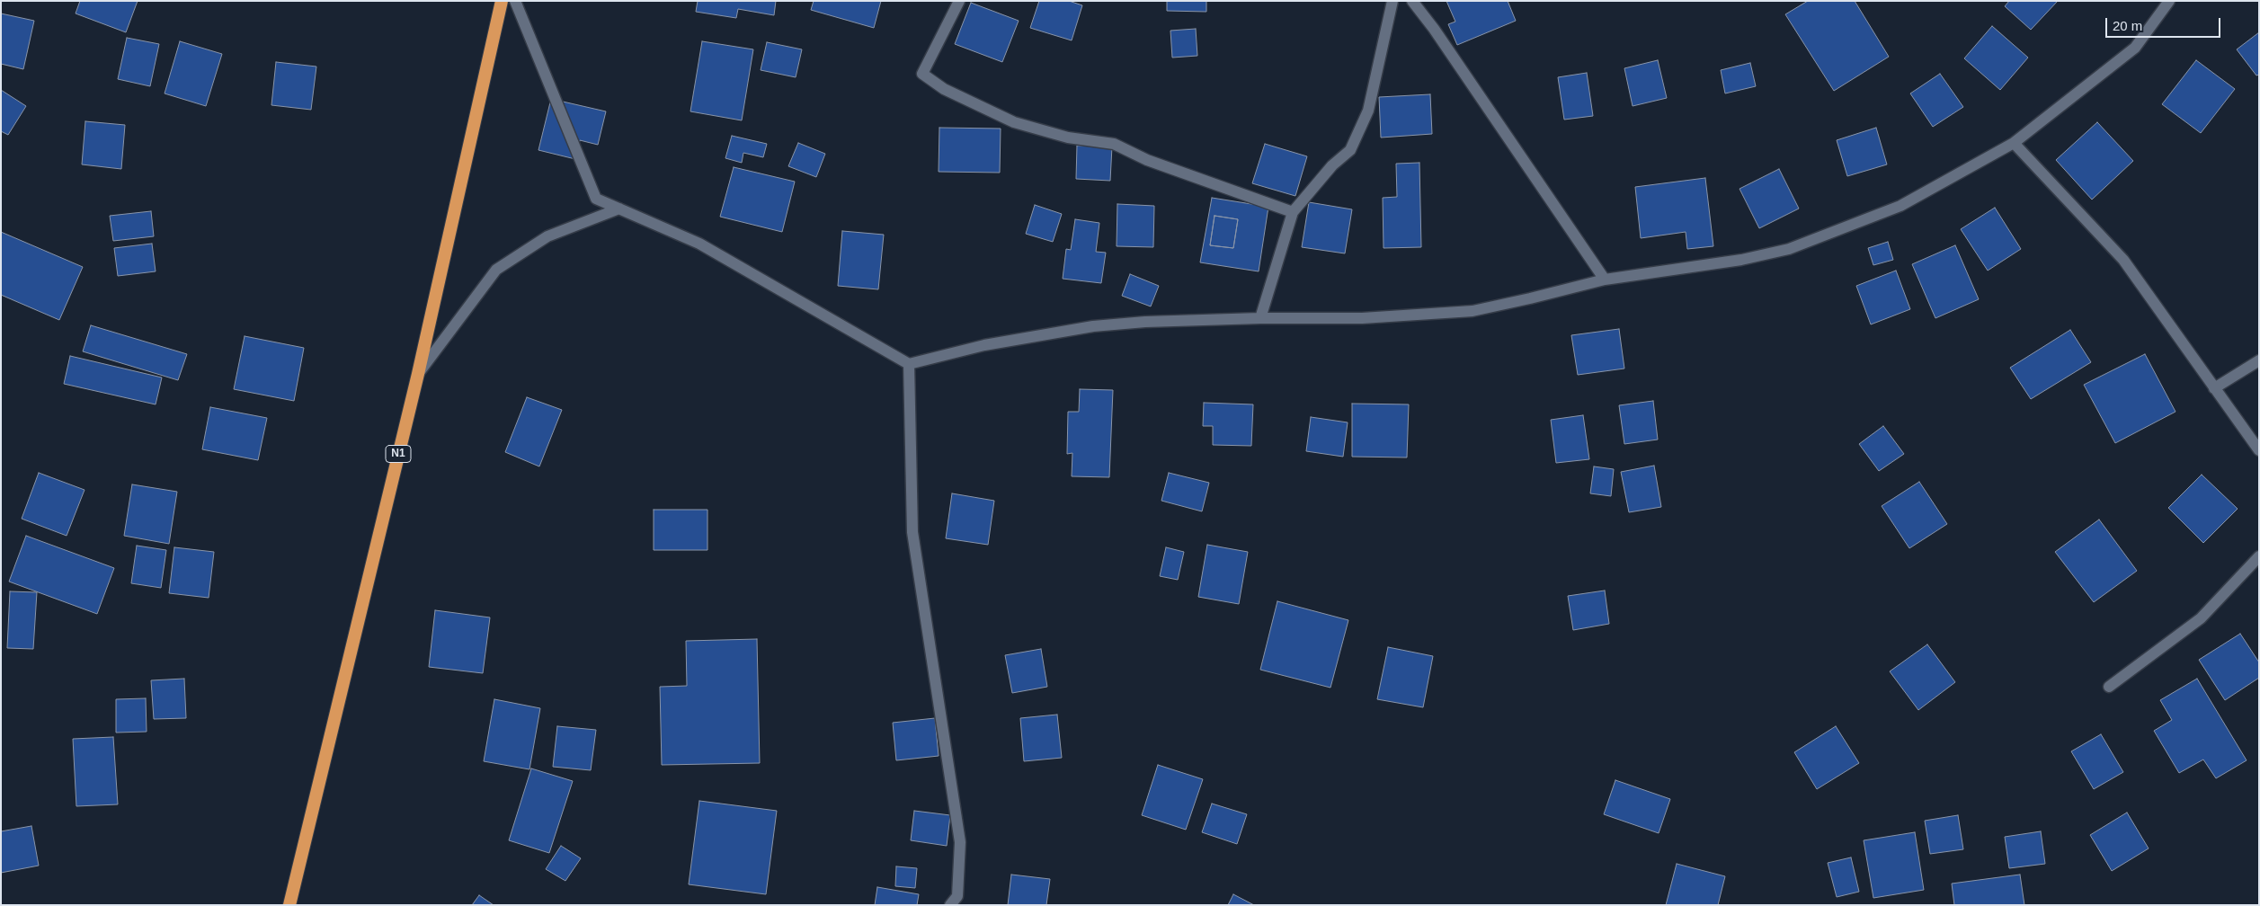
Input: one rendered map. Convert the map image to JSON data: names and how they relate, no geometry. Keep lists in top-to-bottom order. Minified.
{"streets":{"highway":["N1"]},"scale_bar":"20 m"}
